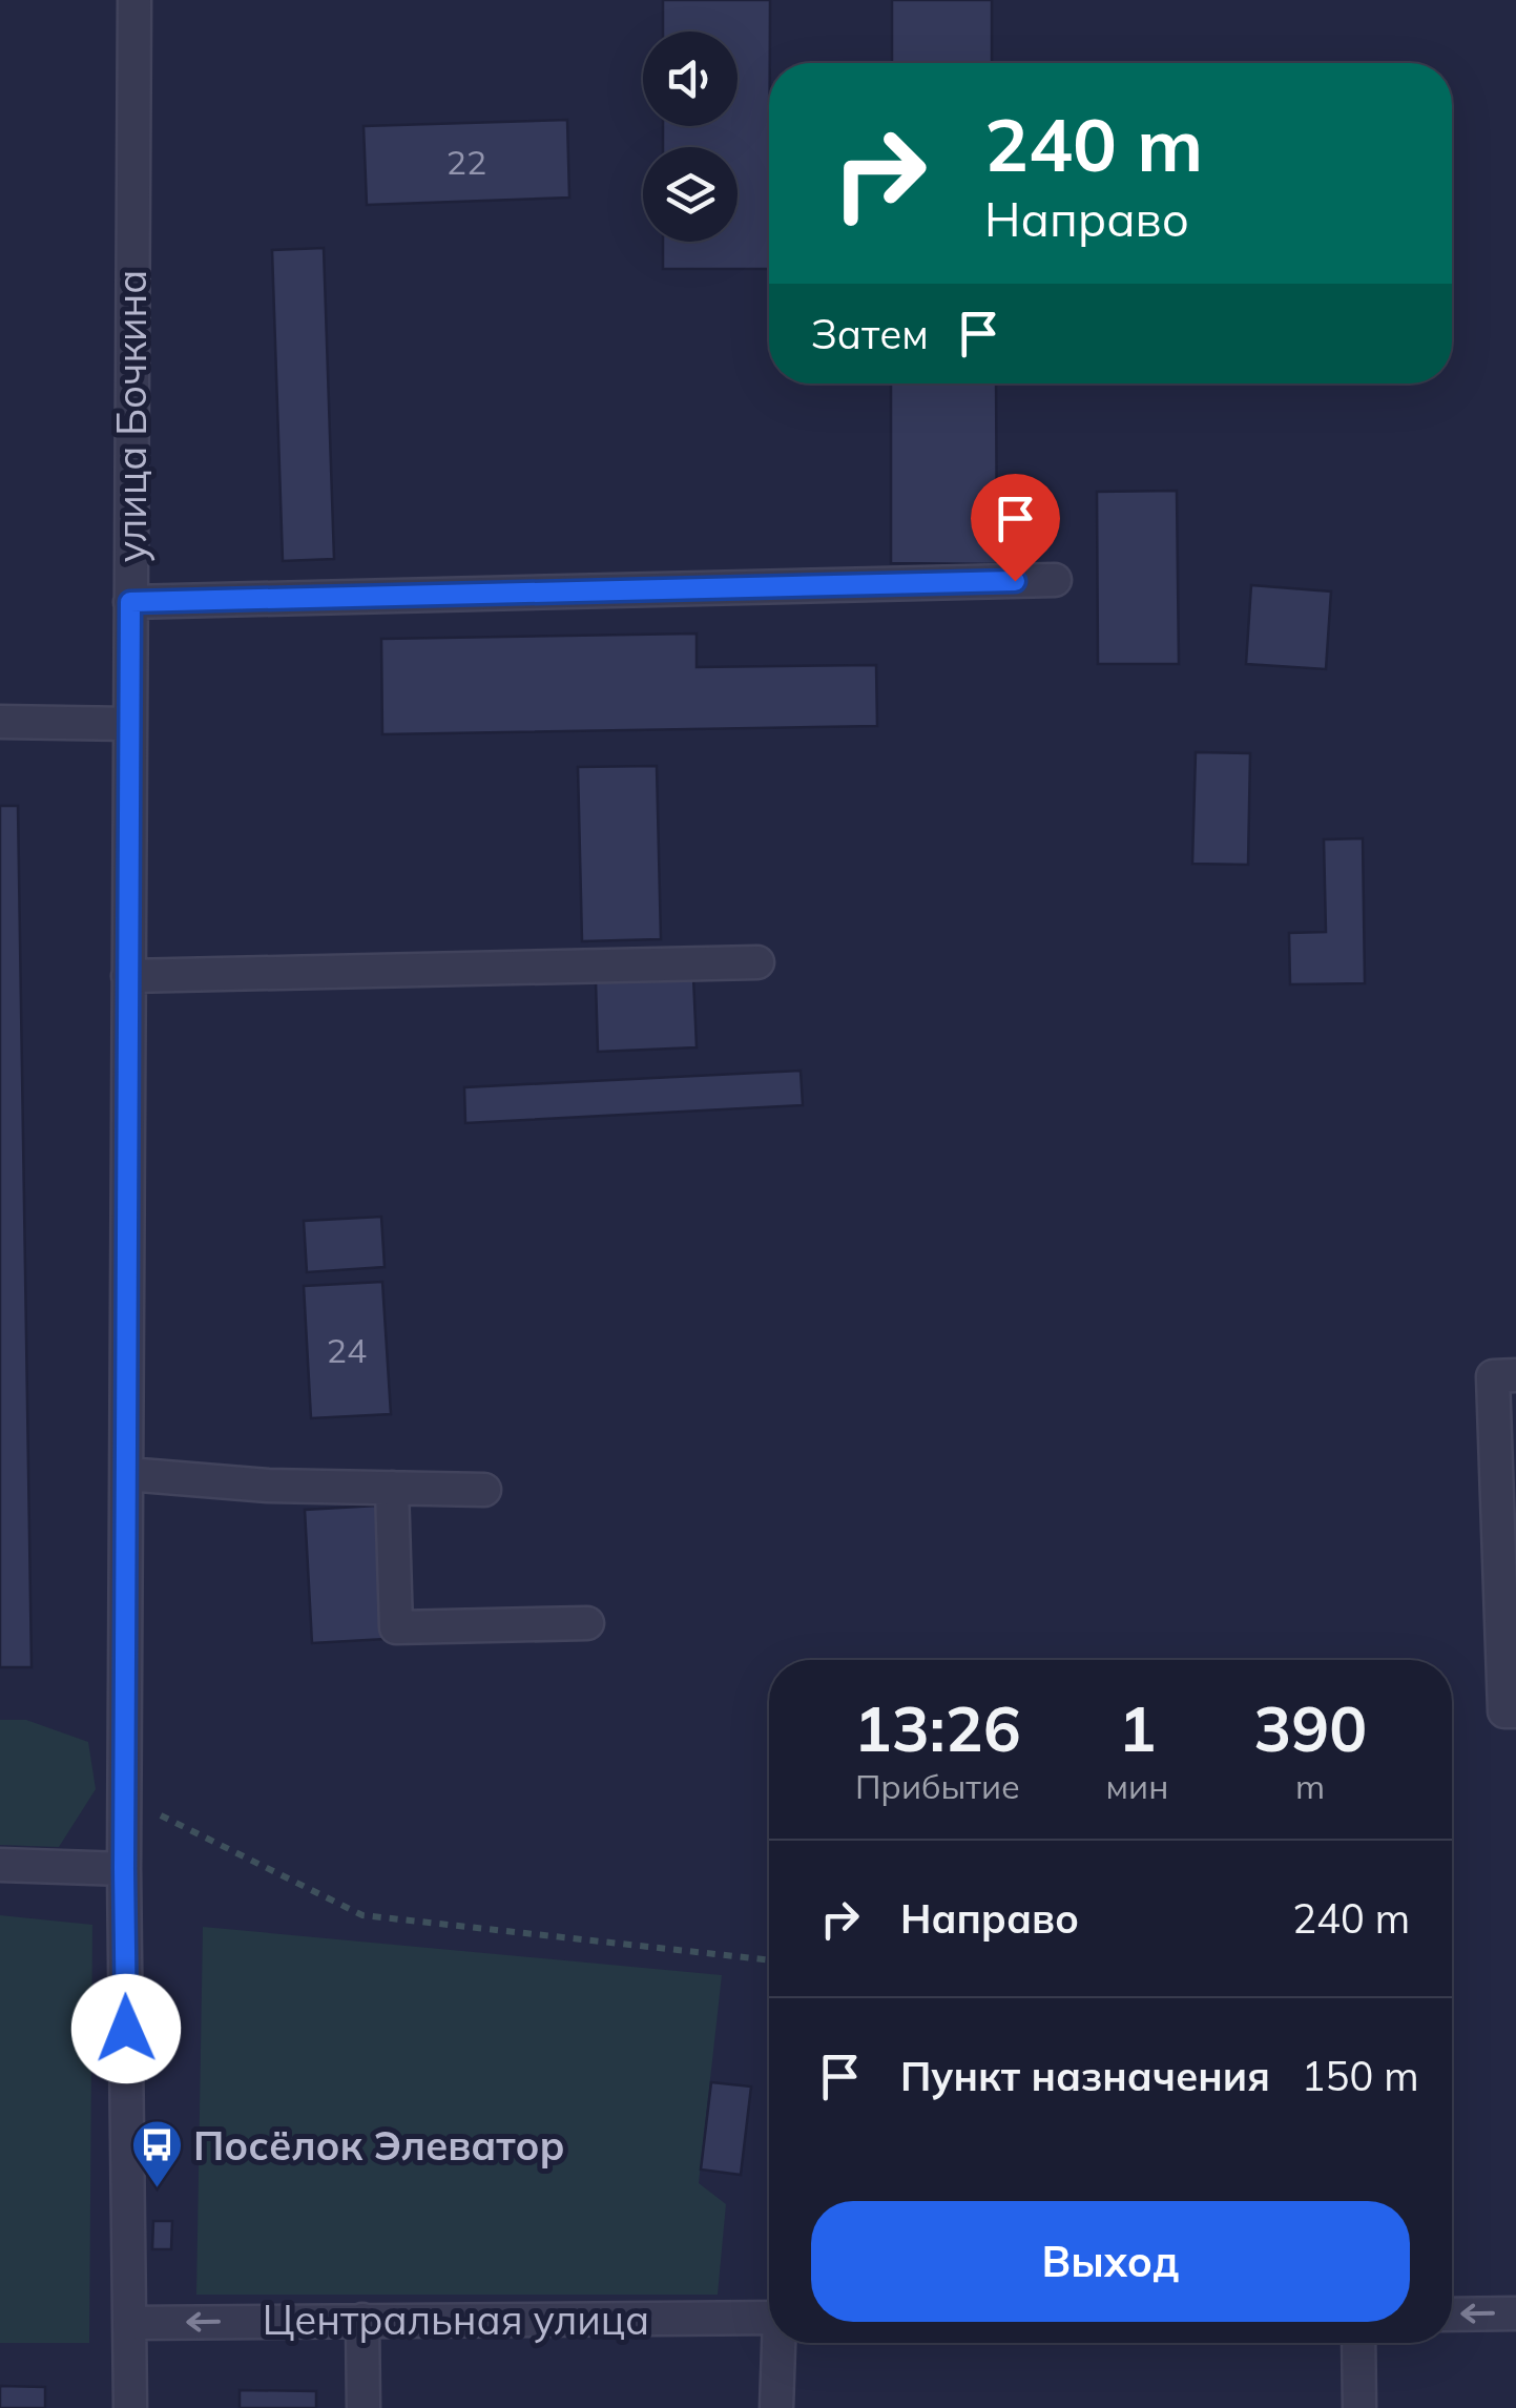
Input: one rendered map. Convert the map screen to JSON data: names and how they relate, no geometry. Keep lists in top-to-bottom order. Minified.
{"streets":{"street":["улица Бочкина","Центральная улица"]},"crossings":[["улица Бочкина","Центральная улица"]],"one_way":["Центральная улица"],"places":{"bus stop":["Посёлок Элеватор"]},"house_numbers":["22","24"],"page":{"turn":["240 m","Направо"],"then":"Затем","eta":["13:26","Прибытие","1","мин","390","m"],"list":[{"name":"Направо","value":"240 m"},{"name":"Пункт назначения","value":"150 m"}],"buttons":"Выход"}}
